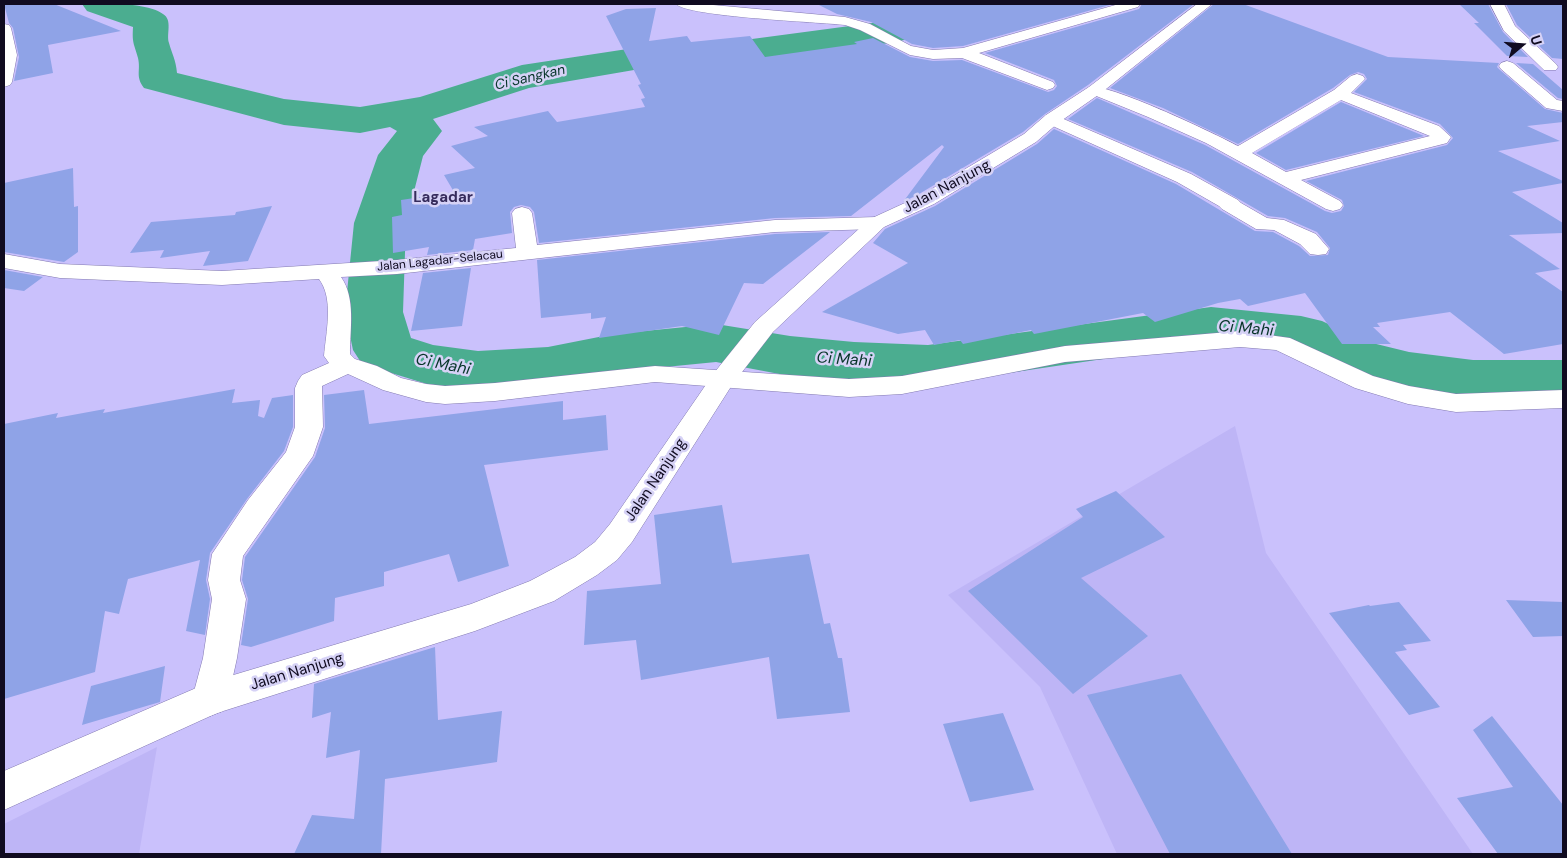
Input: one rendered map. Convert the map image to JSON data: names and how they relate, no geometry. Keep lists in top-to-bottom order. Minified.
{"streets":{"street":["Jalan Nanjung","Jalan Lagadar-Selacau"]},"crossings":[["Jalan Nanjung","Jalan Lagadar-Selacau"]],"districts":["Lagadar"],"water":["Ci Sangkan","Ci Mahi"],"north":"right"}
